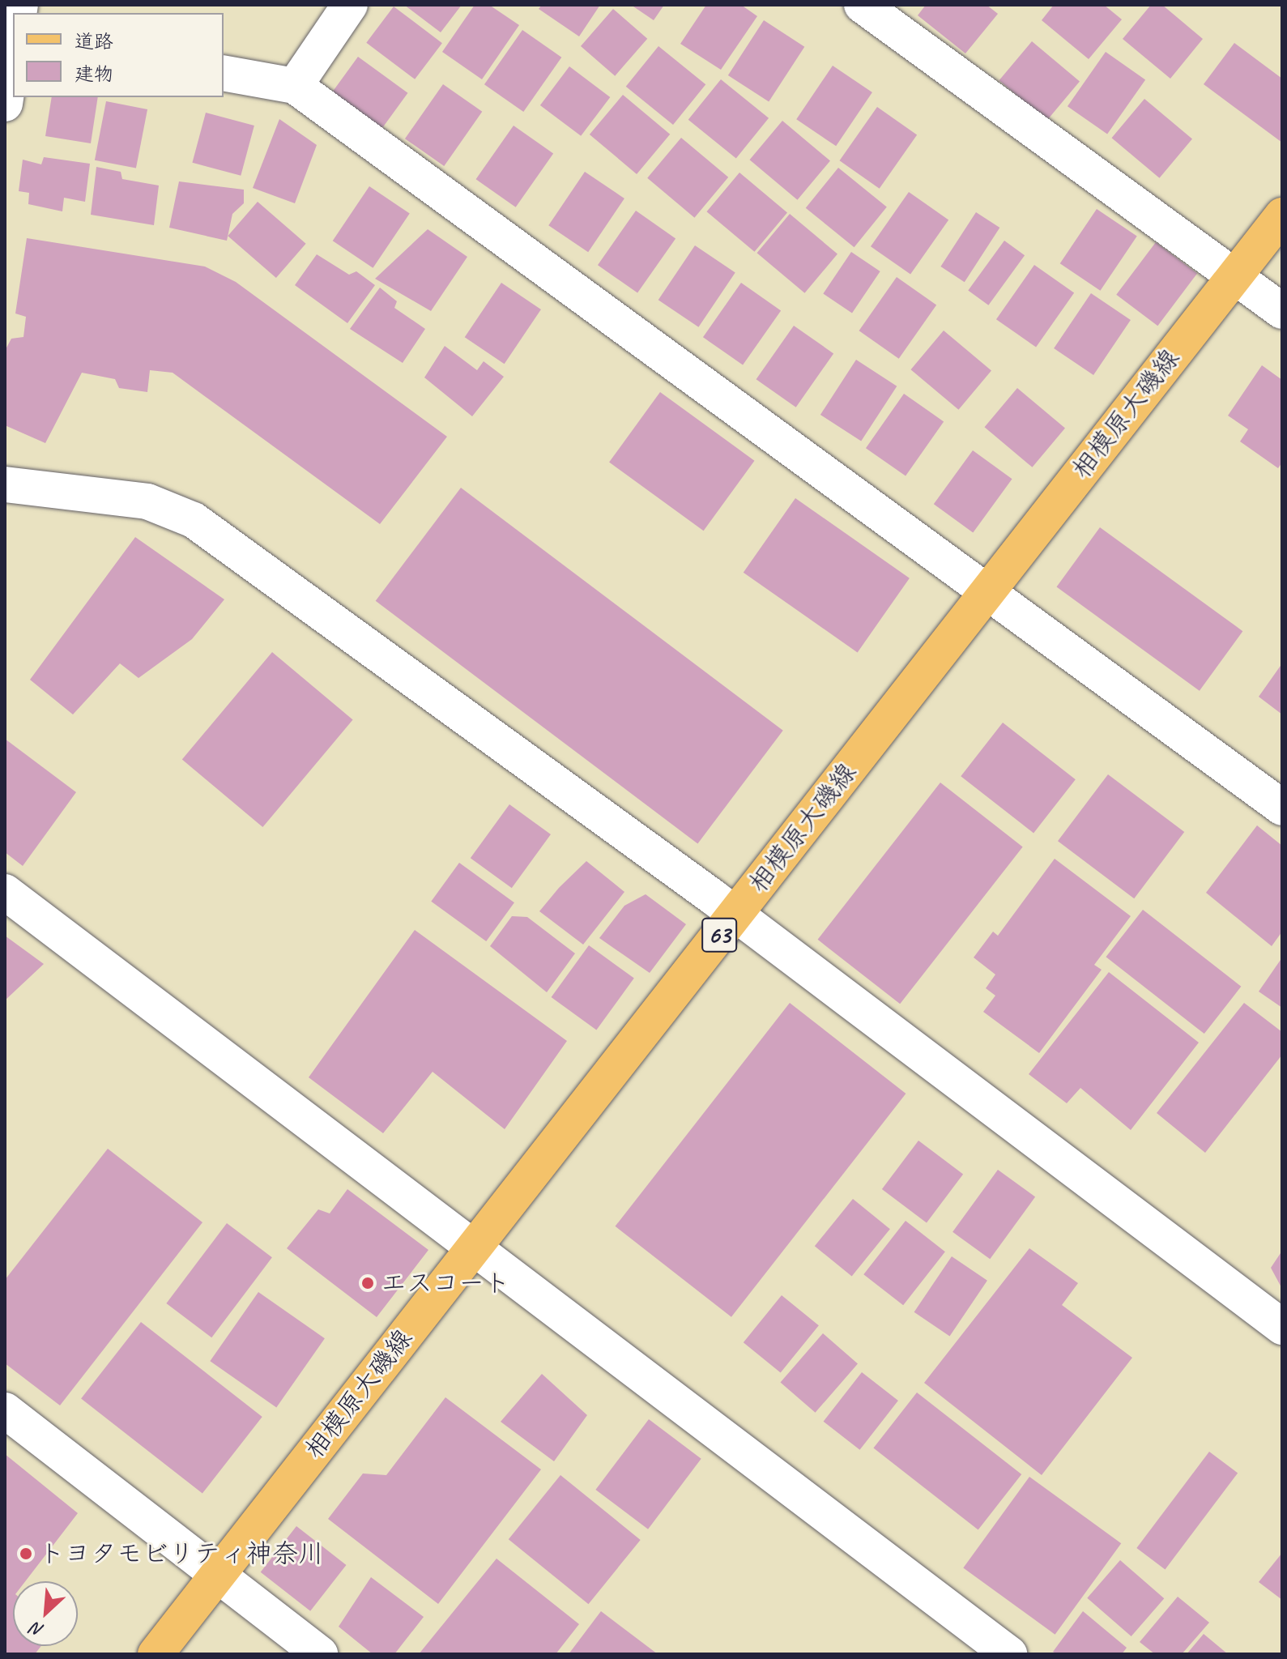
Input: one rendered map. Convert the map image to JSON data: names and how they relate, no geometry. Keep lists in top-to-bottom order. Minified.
{"streets":{"main road":["相模原大磯線","63"]},"places":["エスコート","トヨタモビリティ神奈川"],"legend":["道路","建物"],"north":"bottom left"}
